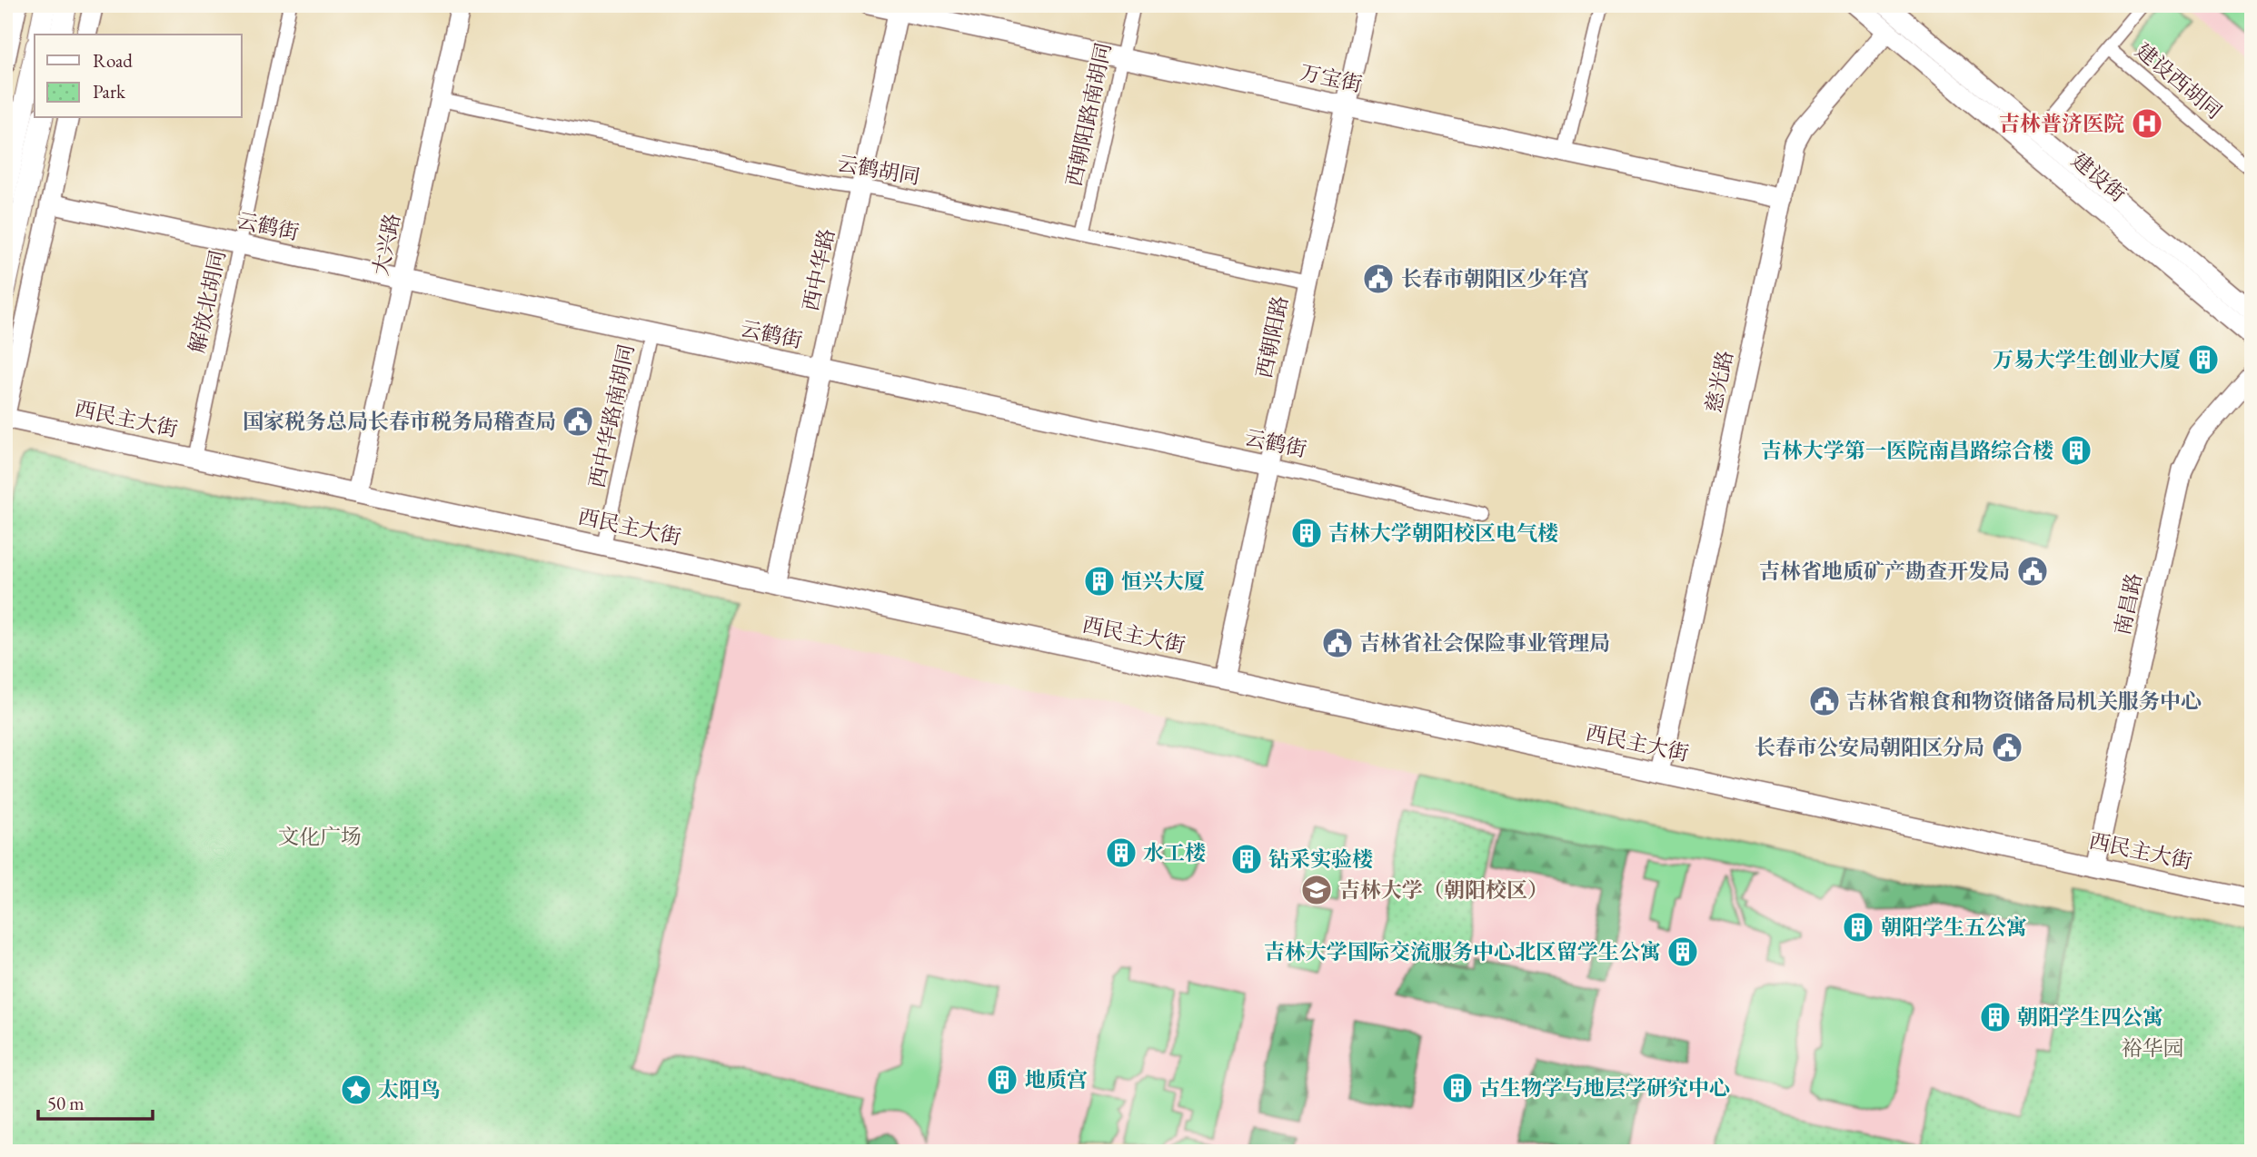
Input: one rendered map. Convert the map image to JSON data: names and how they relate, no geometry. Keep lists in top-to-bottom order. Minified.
{"streets":{"street":["万宝街","建设西胡同","西朝阳路南胡同","云鹤胡同","建设街","云鹤街","大兴路","西中华路","解放北胡同","西朝阳路","慈光路","西中华路南胡同","西民主大街","南昌路"]},"crossings":[["万宝街","西朝阳路南胡同"],["万宝街","西中华路"],["万宝街","西朝阳路"],["万宝街","慈光路"],["西朝阳路南胡同","云鹤胡同"],["云鹤胡同","大兴路"],["云鹤胡同","西中华路"],["云鹤胡同","西朝阳路"],["建设街","慈光路"],["云鹤街","大兴路"],["云鹤街","西中华路"],["云鹤街","解放北胡同"],["云鹤街","西朝阳路"],["云鹤街","西中华路南胡同"],["大兴路","西民主大街"],["西中华路","西民主大街"],["解放北胡同","西民主大街"],["西朝阳路","西民主大街"],["慈光路","西民主大街"],["西中华路南胡同","西民主大街"],["西民主大街","南昌路"]],"parks":["文化广场","裕华园"],"places":{"hospital":["吉林普济医院"],"public building":["长春市朝阳区少年宫","国家税务总局长春市税务局稽查局","吉林省地质矿产勘查开发局","吉林省社会保险事业管理局","吉林省粮食和物资储备局机关服务中心","长春市公安局朝阳区分局"],"building":["万易大学生创业大厦","吉林大学第一医院南昌路综合楼","吉林大学朝阳校区电气楼","恒兴大厦","水工楼","钻采实验楼","朝阳学生五公寓","吉林大学国际交流服务中心北区留学生公寓","朝阳学生四公寓","地质宫","古生物学与地层学研究中心"],"school or university":["吉林大学（朝阳校区）"],"place":["太阳鸟"]},"legend":["Road","Park"],"scale_bar":"50 m"}
